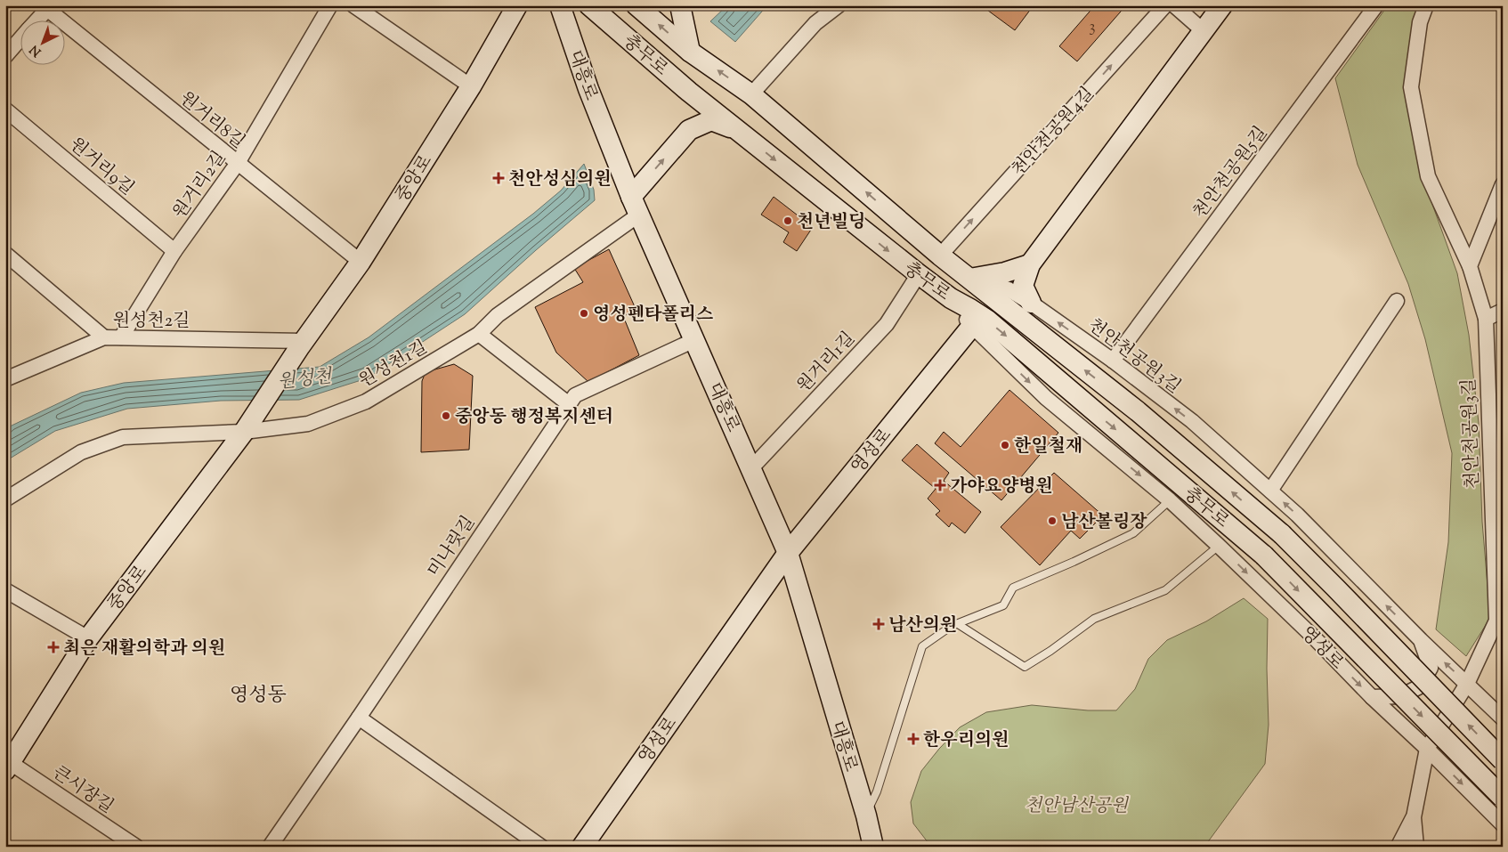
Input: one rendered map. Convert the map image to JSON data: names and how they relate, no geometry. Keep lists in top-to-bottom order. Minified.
{"streets":{"street":["충무로","대흥로","원거리8길","천안천공원4길","원거리9길","천안천공원5길","중앙로","원거리2길","원성천2길","천안천공원3길","원거리1길","원성천1길","영성로","미나릿길","큰시장길"]},"crossings":[["충무로","천안천공원4길"],["충무로","천안천공원3길"],["충무로","원거리1길"],["대흥로","원거리1길"],["대흥로","원성천1길"],["대흥로","영성로"],["원거리8길","중앙로"],["원거리8길","원거리2길"],["원거리9길","원거리2길"],["천안천공원5길","천안천공원3길"],["중앙로","원성천2길"],["중앙로","원성천1길"],["중앙로","큰시장길"],["원거리2길","원성천2길"],["천안천공원3길","영성로"]],"one_way":["천안천공원3길","영성로"],"districts":["영성동"],"water":["원성천"],"parks":["천안남산공원"],"places":{"health":["천안성심의원","가야요양병원","남산의원","최은 재활의학과 의원","한우리의원"],"other":["천년빌딩","영성펜타폴리스","중앙동 행정복지센터","한일철재","남산볼링장"]},"house_numbers":["3"],"north":"bottom left"}
